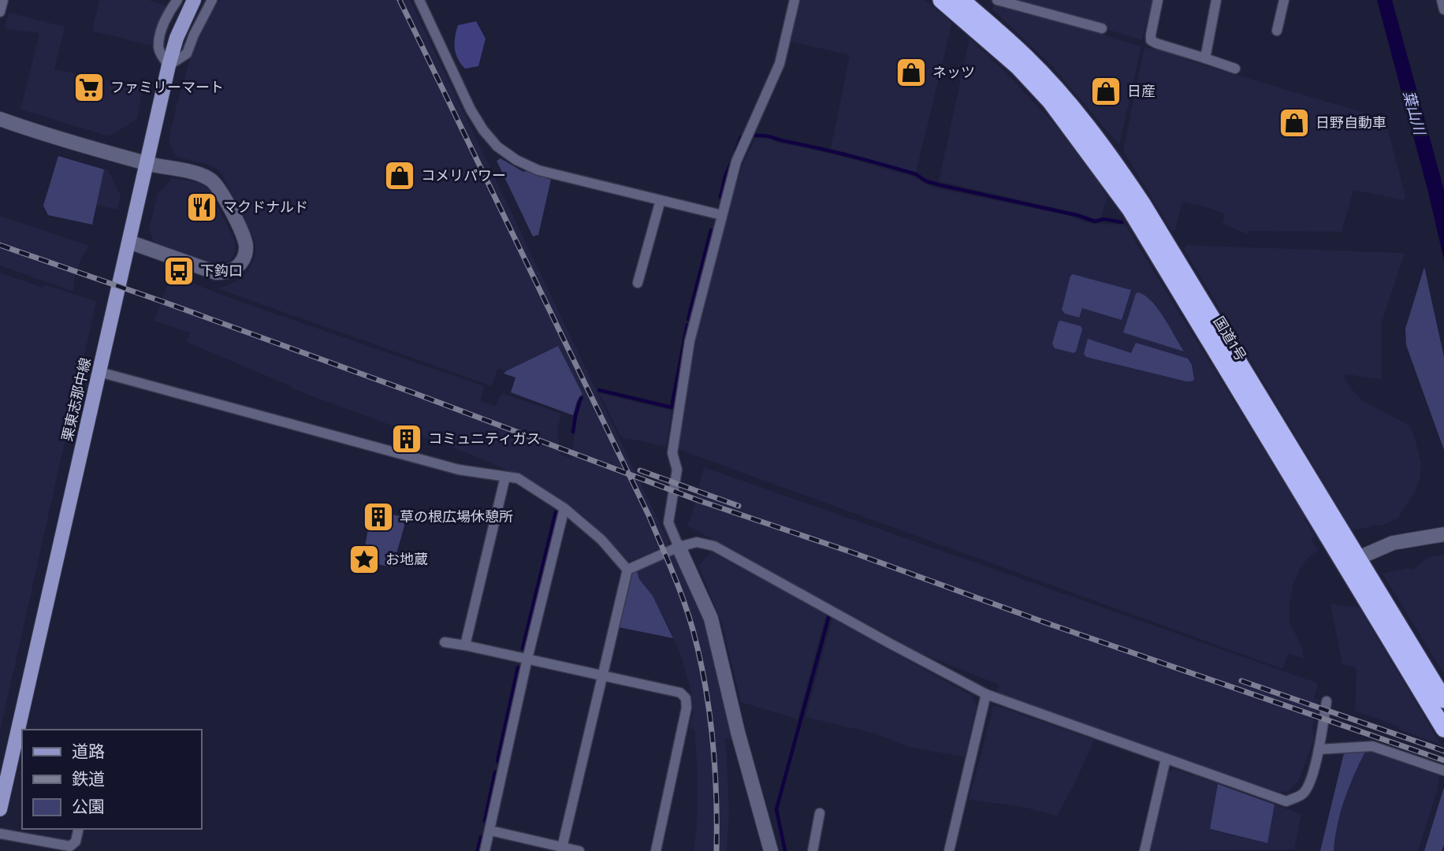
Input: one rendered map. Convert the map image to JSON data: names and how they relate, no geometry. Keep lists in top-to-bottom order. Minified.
{"streets":{"highway":["国道1号"],"main road":["栗東志那中線"]},"water":["葉山川"],"places":{"shop":["ネッツ","日産","日野自動車","コメリパワー"],"supermarket":["ファミリーマート"],"restaurant":["マクドナルド"],"bus stop":["下鈎口"],"building":["コミュニティガス","草の根広場休憩所"],"place":["お地蔵"]},"legend":["道路","鉄道","公園"]}
